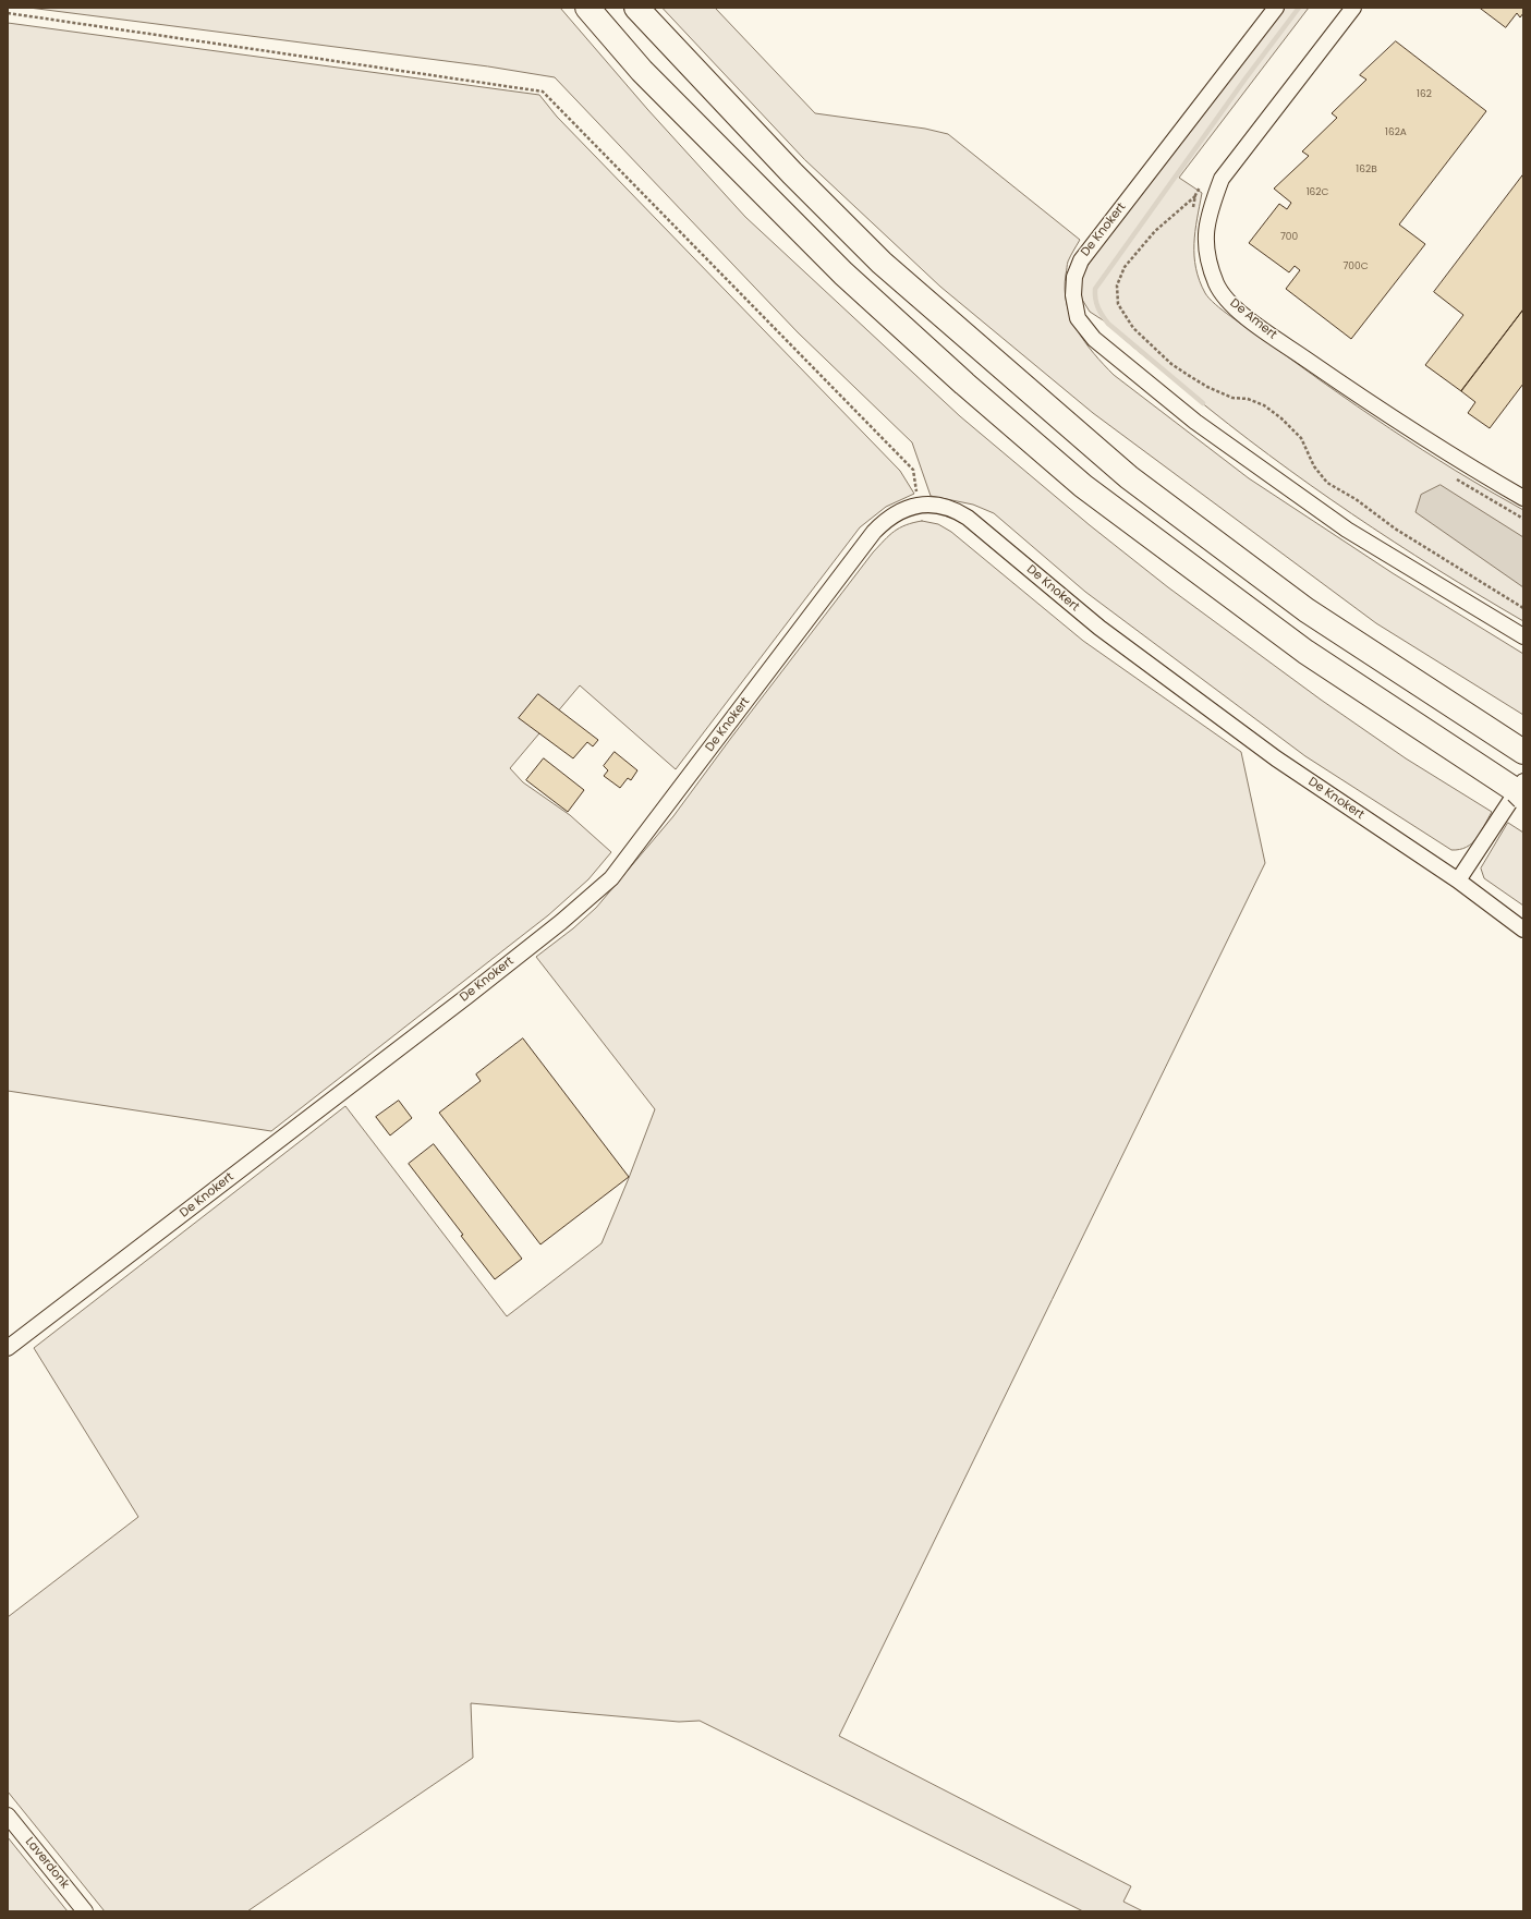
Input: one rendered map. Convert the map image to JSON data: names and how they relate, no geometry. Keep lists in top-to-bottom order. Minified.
{"streets":{"street":["De Knokert","De Amert","Laverdonk"]},"house_numbers":["162","162A","162B","162C","700","700C"]}
